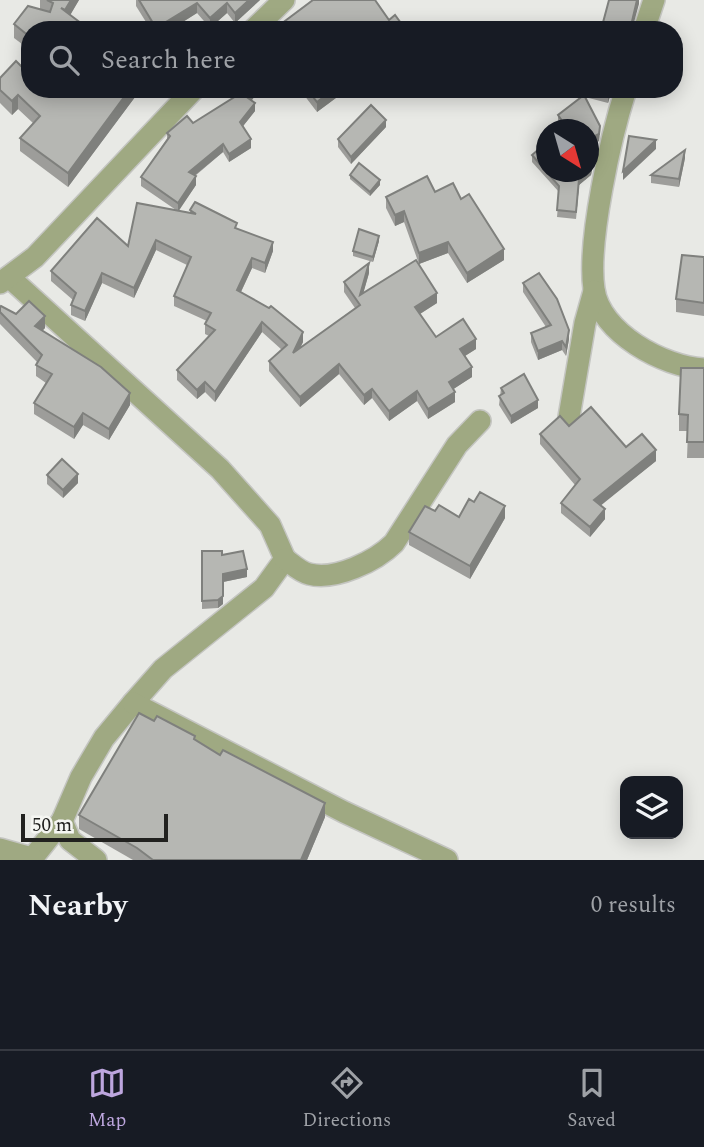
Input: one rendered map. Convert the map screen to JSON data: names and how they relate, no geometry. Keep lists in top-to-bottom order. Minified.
{"scale_bar":"50 m","north":"bottom right","page":{"search":"Search here","scale":"50 m","heading":["Nearby","0 results"],"nav":["Map","Directions","Saved"]}}
